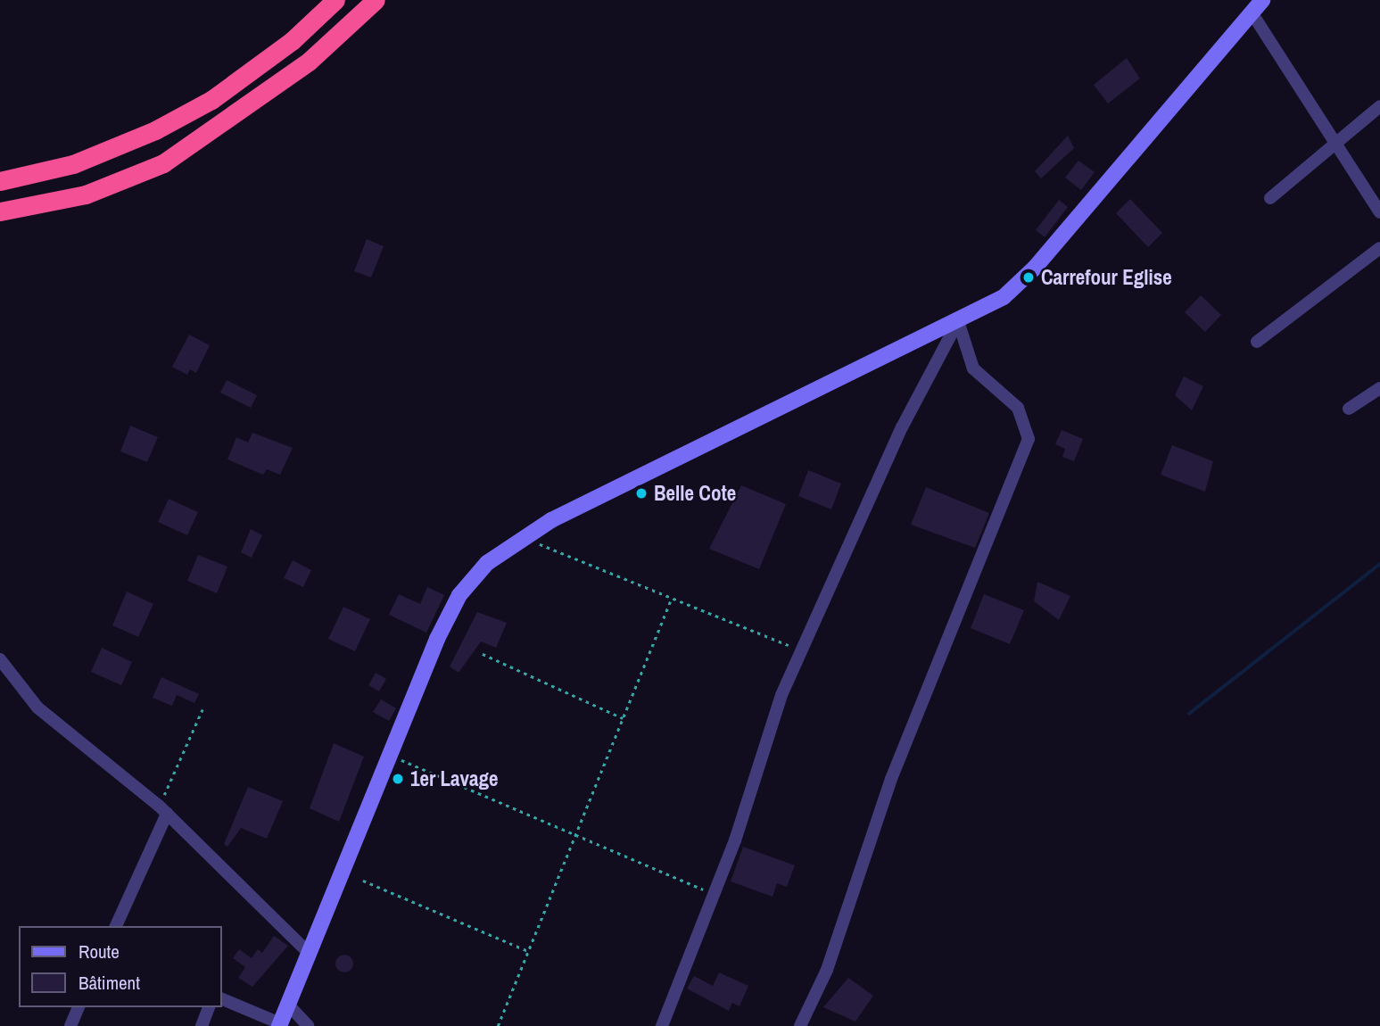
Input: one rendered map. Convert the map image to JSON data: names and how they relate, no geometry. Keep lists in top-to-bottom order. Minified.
{"places":["Carrefour Eglise","Belle Cote","1er Lavage"],"legend":["Route","Bâtiment"]}
